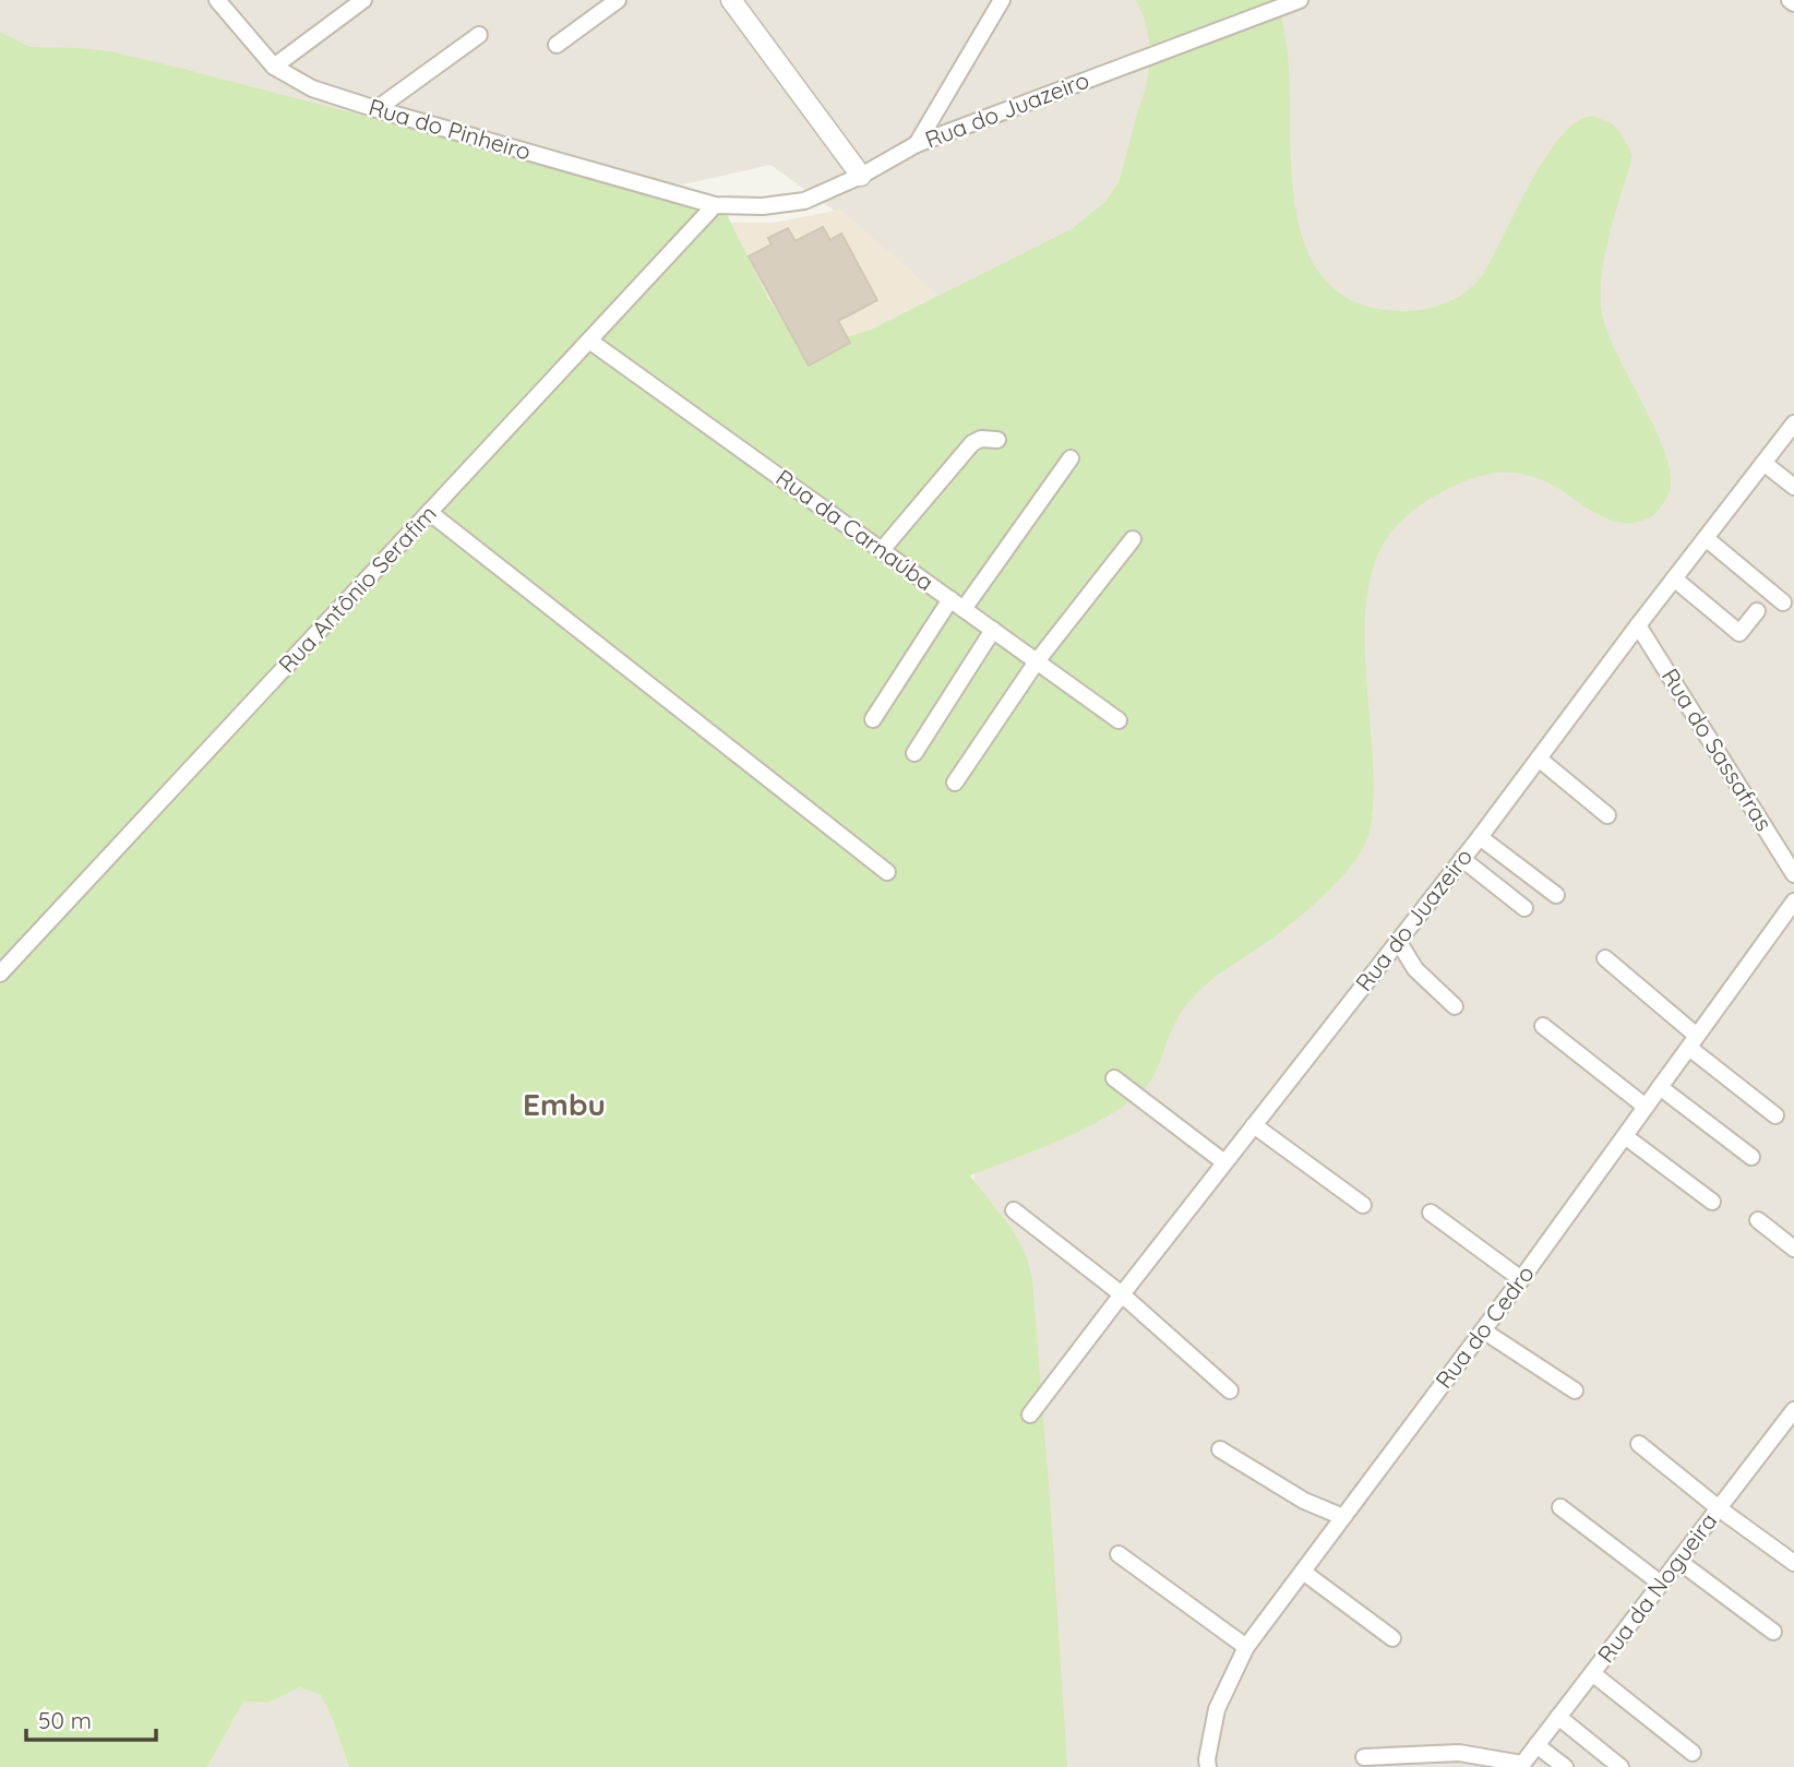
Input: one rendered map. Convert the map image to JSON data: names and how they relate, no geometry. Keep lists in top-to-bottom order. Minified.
{"streets":{"street":["Rua do Juazeiro","Rua do Pinheiro","Rua da Carnaúba","Rua Antônio Serafim","Rua do Sassafras","Rua do Cedro","Rua da Nogueira"]},"crossings":[["Rua do Juazeiro","Rua do Pinheiro"],["Rua do Juazeiro","Rua Antônio Serafim"],["Rua do Juazeiro","Rua do Sassafras"],["Rua do Pinheiro","Rua Antônio Serafim"],["Rua da Carnaúba","Rua Antônio Serafim"]],"districts":["Embu"],"scale_bar":"50 m"}
